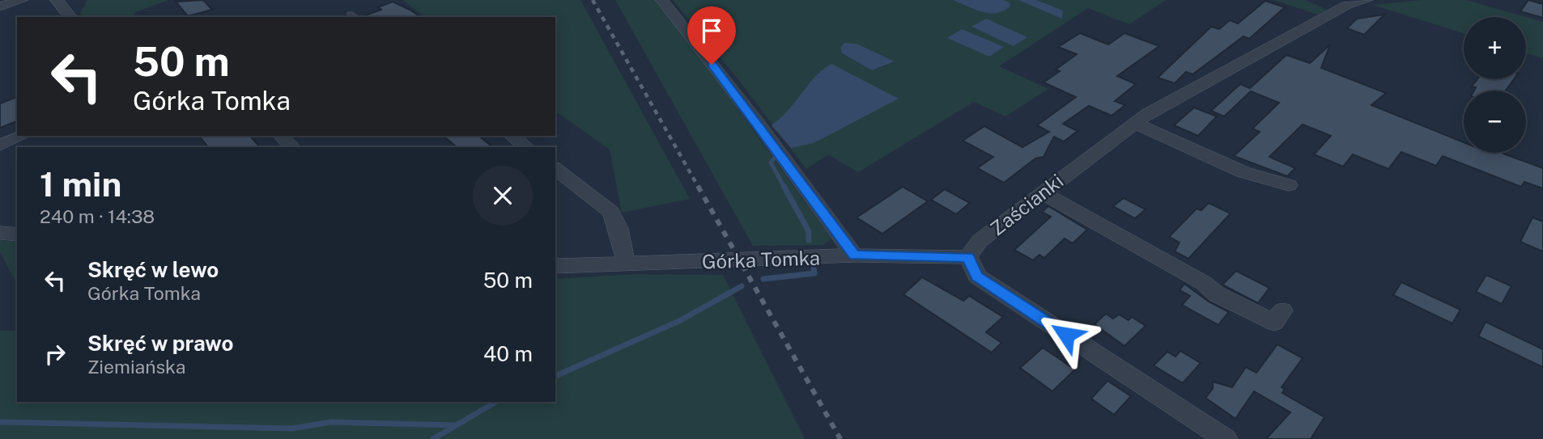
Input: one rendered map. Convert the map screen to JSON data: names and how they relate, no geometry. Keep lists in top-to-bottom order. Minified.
{"streets":{"street":["Zaścianki","Górka Tomka"]},"crossings":[["Zaścianki","Górka Tomka"]],"page":{"map_buttons":["+","−"],"turn":["50 m","Górka Tomka"],"heading":["1 min","240 m · 14:38"],"list":[{"name":"Skręć w lewo","note":"Górka Tomka","value":"50 m"},{"name":"Skręć w prawo","note":"Ziemiańska","value":"40 m"}]}}
